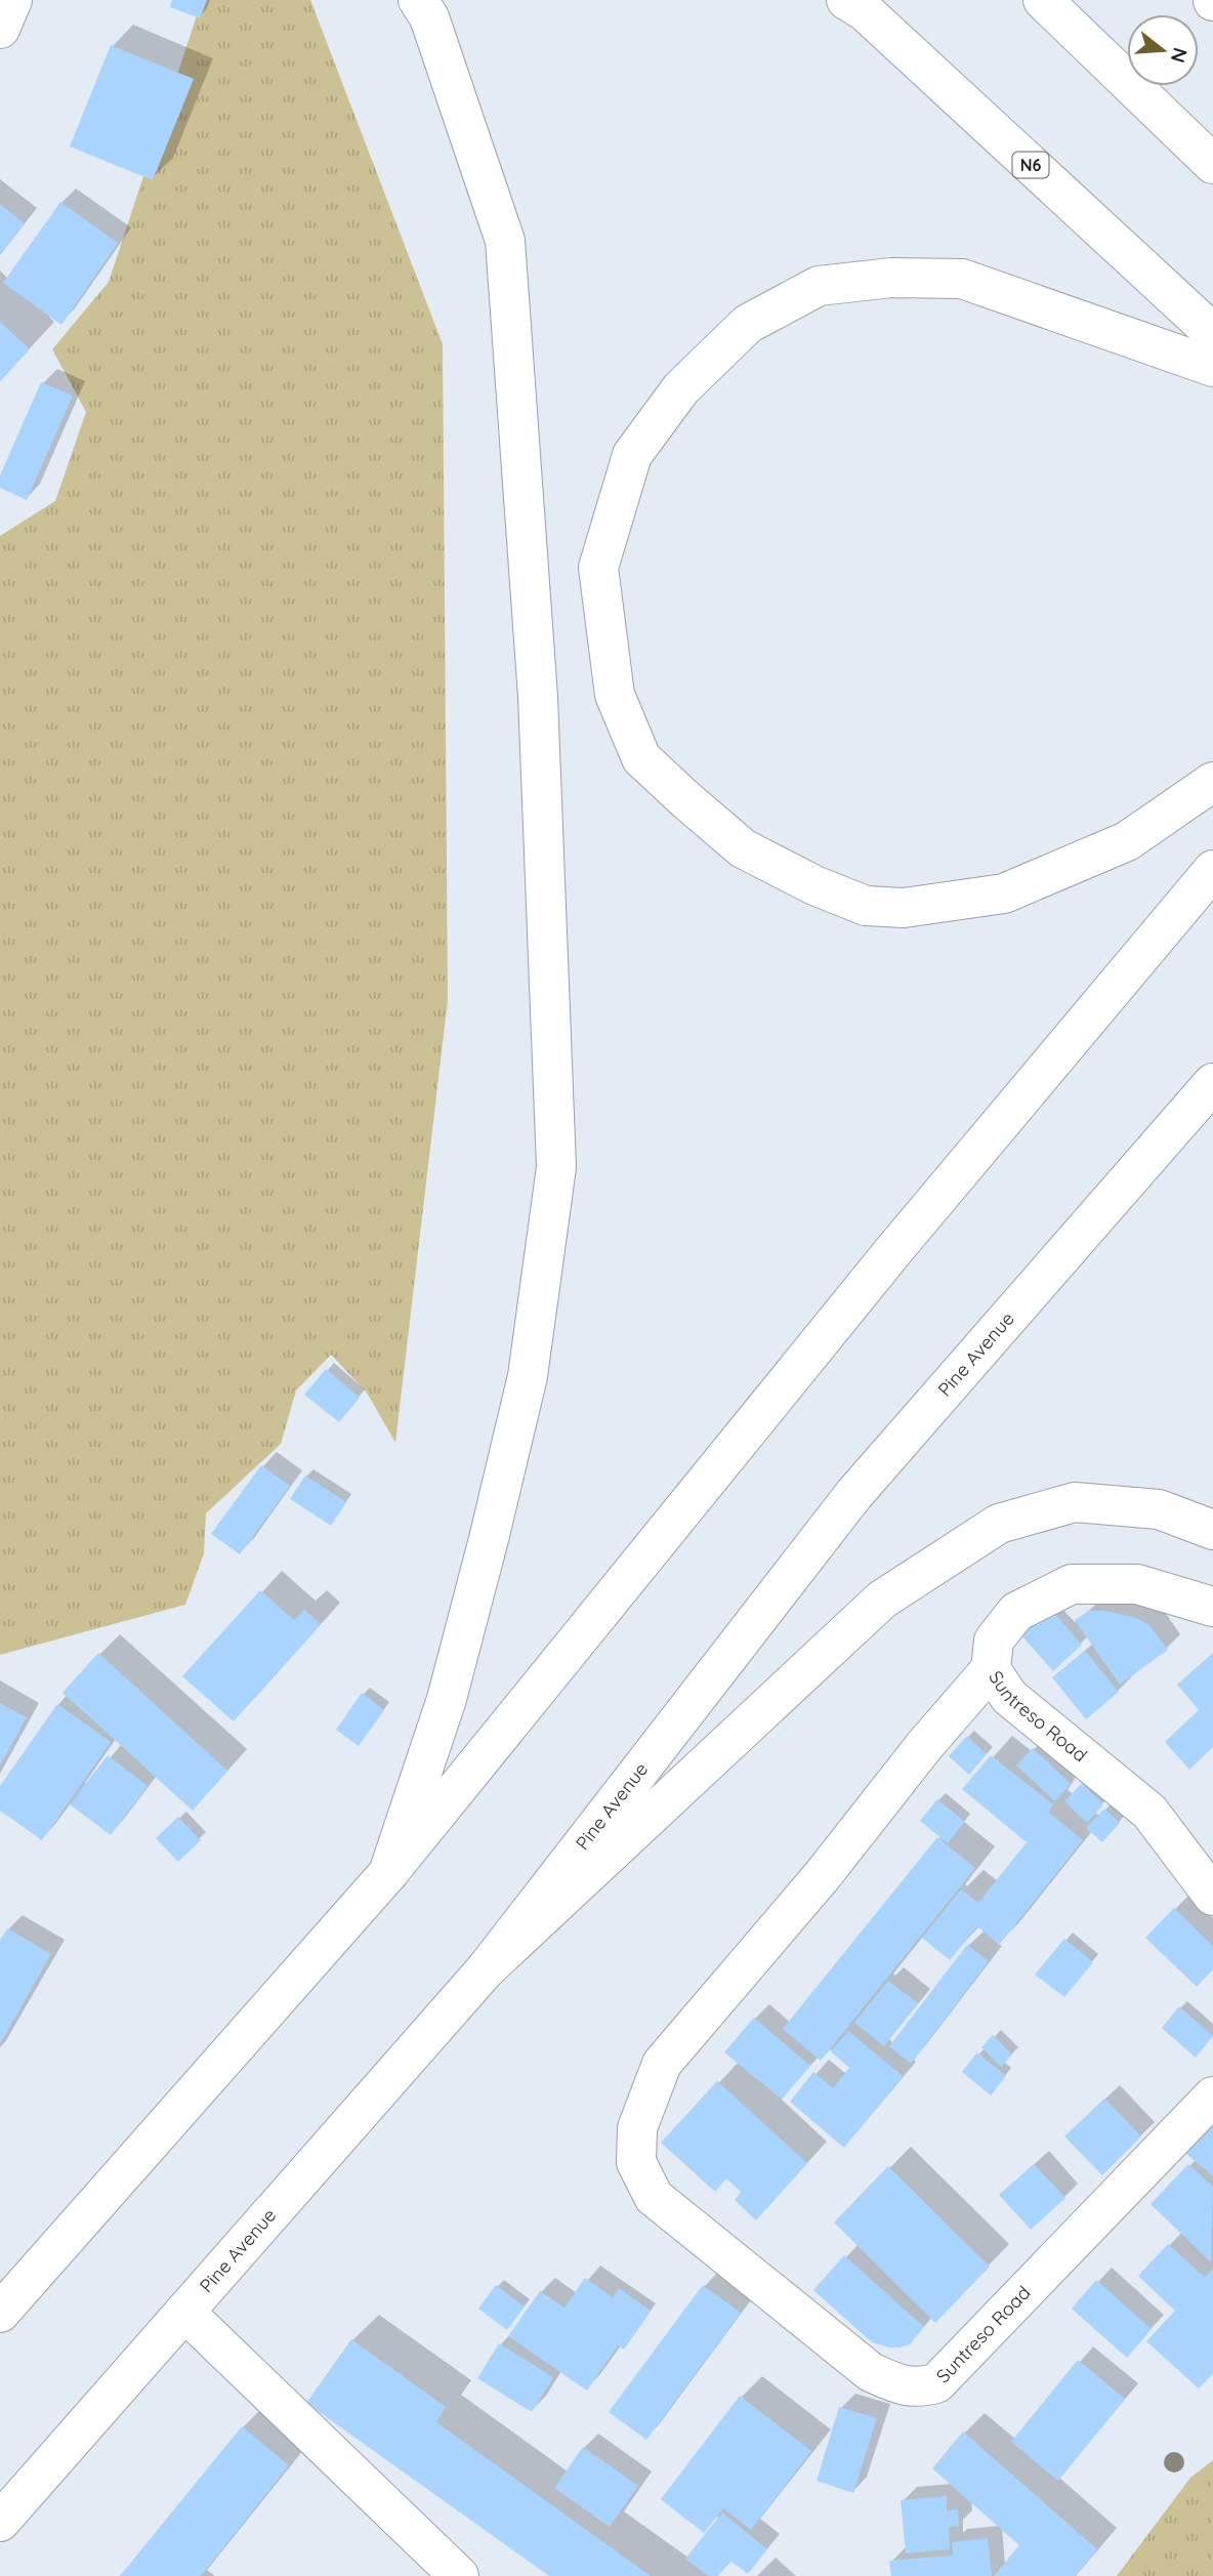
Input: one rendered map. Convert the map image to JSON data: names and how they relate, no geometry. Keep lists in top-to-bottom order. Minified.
{"streets":{"main road":["N6","Pine Avenue","Suntreso Road"]},"north":"right"}
